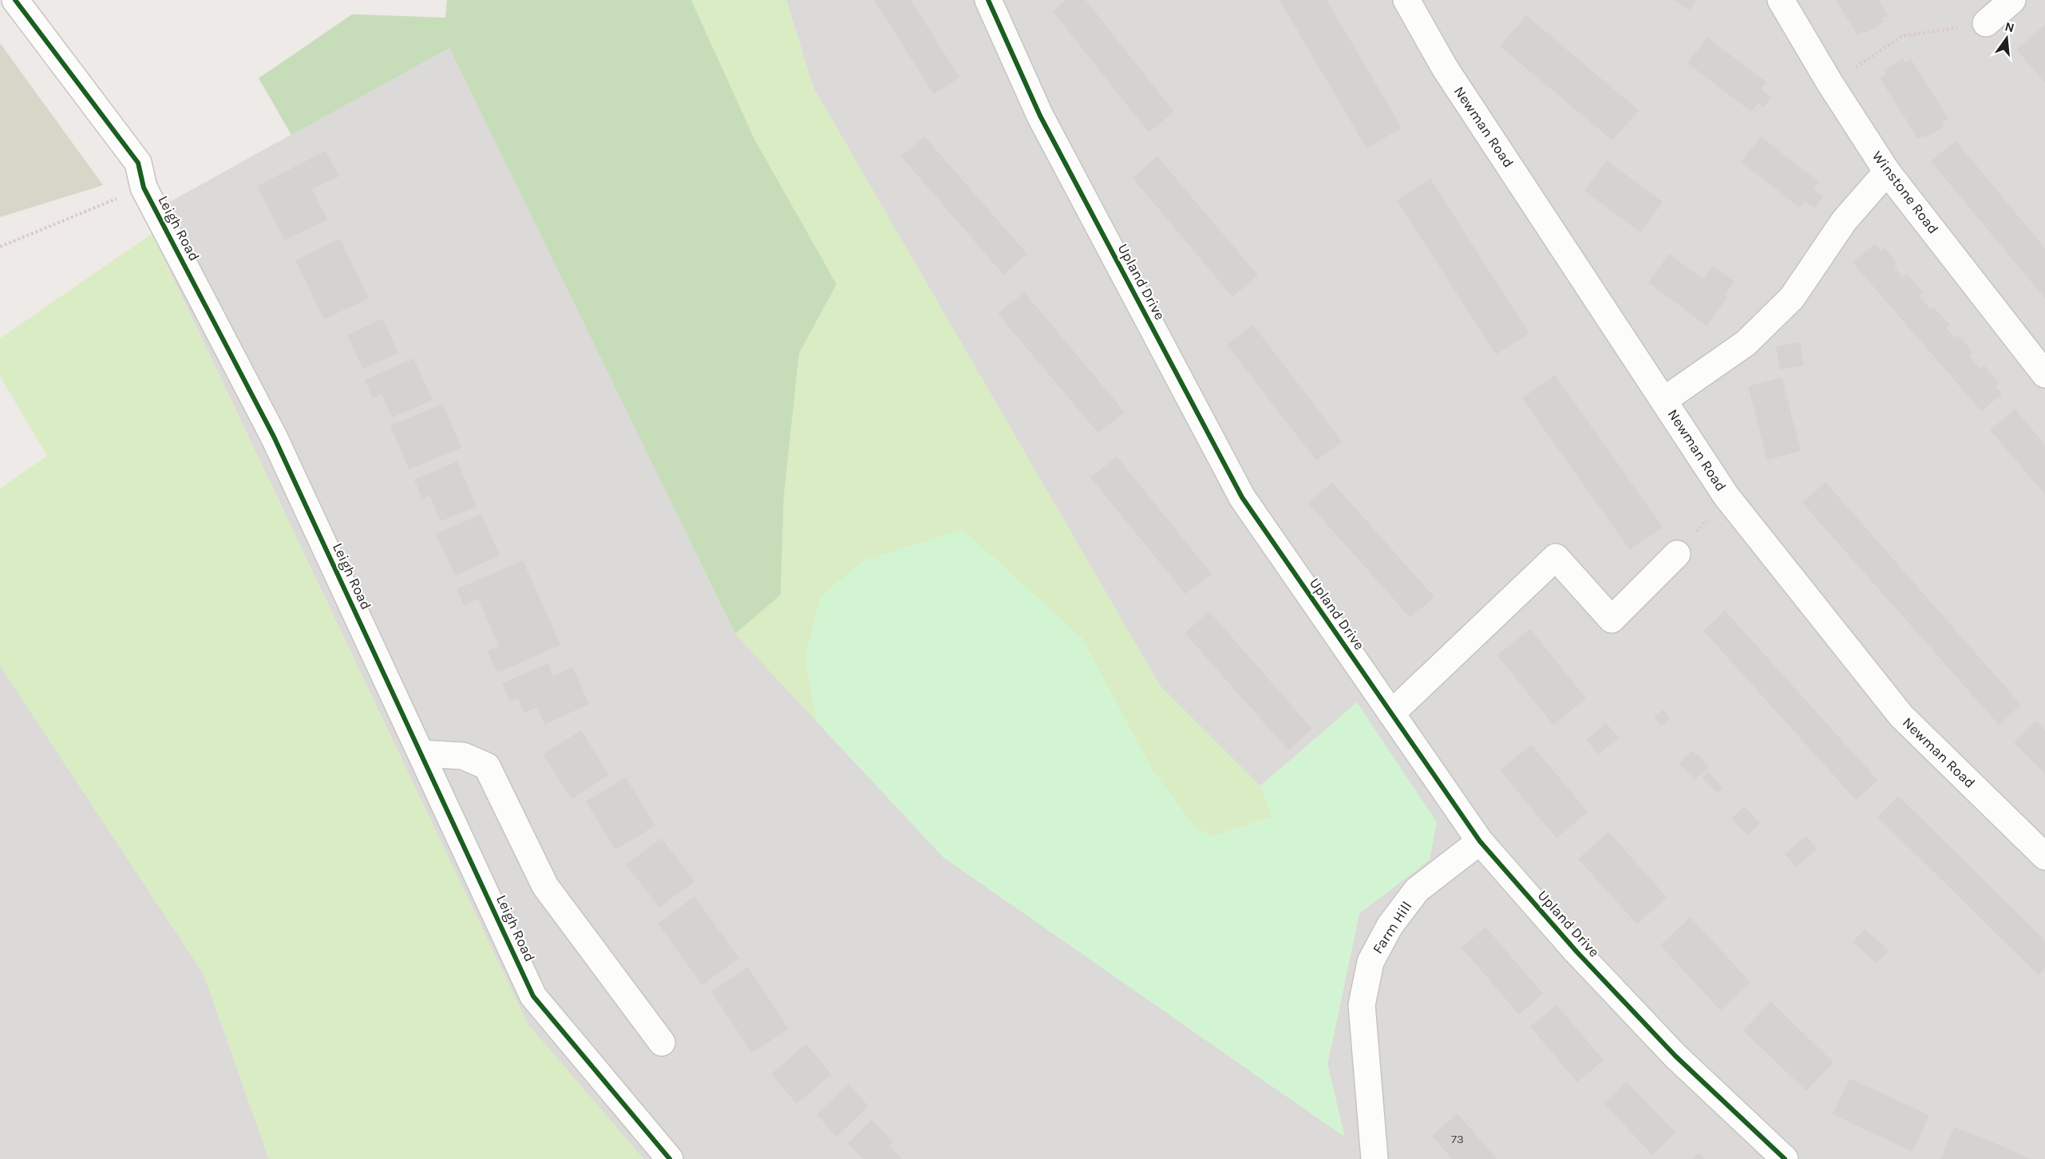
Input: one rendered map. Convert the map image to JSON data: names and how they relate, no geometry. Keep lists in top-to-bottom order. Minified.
{"streets":{"street":["Newman Road","Winstone Road","Leigh Road","Upland Drive","Farm Hill"]},"crossings":[["Upland Drive","Farm Hill"]],"house_numbers":["73"],"north":"top"}
